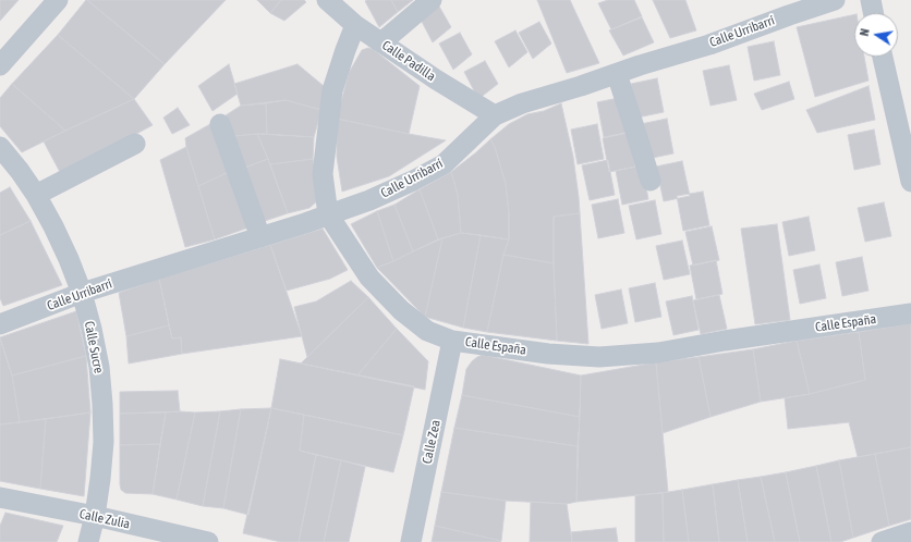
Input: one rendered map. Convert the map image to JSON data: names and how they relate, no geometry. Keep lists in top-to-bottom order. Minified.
{"streets":{"street":["Calle Urribarrí","Calle Padilla","Calle España","Calle Sucre","Calle Zea","Calle Zulia"]},"crossings":[["Calle Urribarrí","Calle Padilla"],["Calle Urribarrí","Calle España"],["Calle Urribarrí","Calle Sucre"],["Calle Padilla","Calle España"],["Calle España","Calle Zea"],["Calle Sucre","Calle Zulia"]],"north":"left"}
